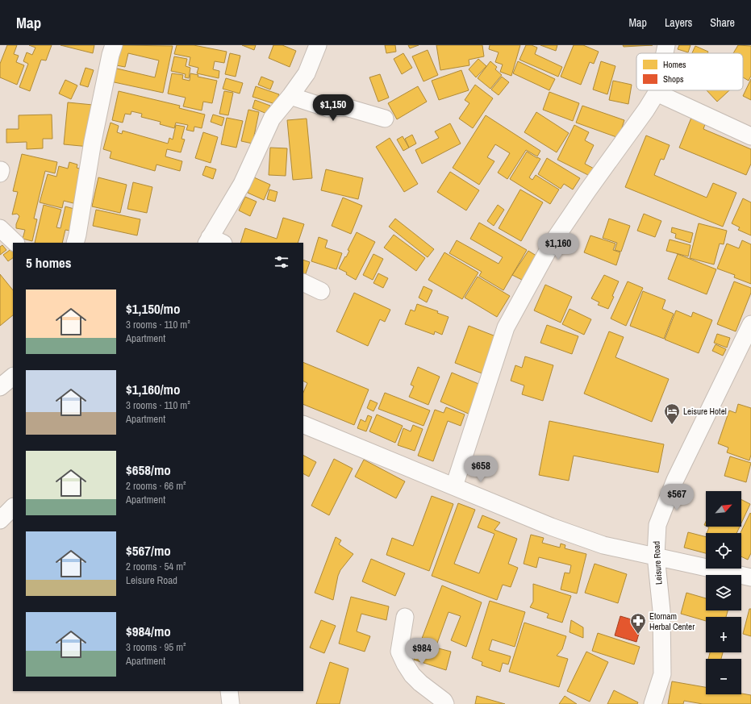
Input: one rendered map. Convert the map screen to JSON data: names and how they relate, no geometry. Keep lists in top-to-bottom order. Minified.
{"streets":{"street":["Leisure Road"]},"places":{"hotel":["Leisure Hotel"],"pharmacy":["Etornam Herbal Center"]},"legend":["Homes","Shops"],"north":"top right","page":{"header":"Map","nav":["Map","Layers","Share"],"price":["$1,150","$1,160","$658","$567","$984"],"heading":"5 homes","list":[{"name":"$1,150/mo","note":"3 rooms · 110 m² · Apartment"},{"name":"$1,160/mo","note":"3 rooms · 110 m² · Apartment"},{"name":"$658/mo","note":"2 rooms · 66 m² · Apartment"},{"name":"$567/mo","note":"2 rooms · 54 m² · Leisure Road"},{"name":"$984/mo","note":"3 rooms · 95 m² · Apartment"}],"map_buttons":["+","−"]}}
